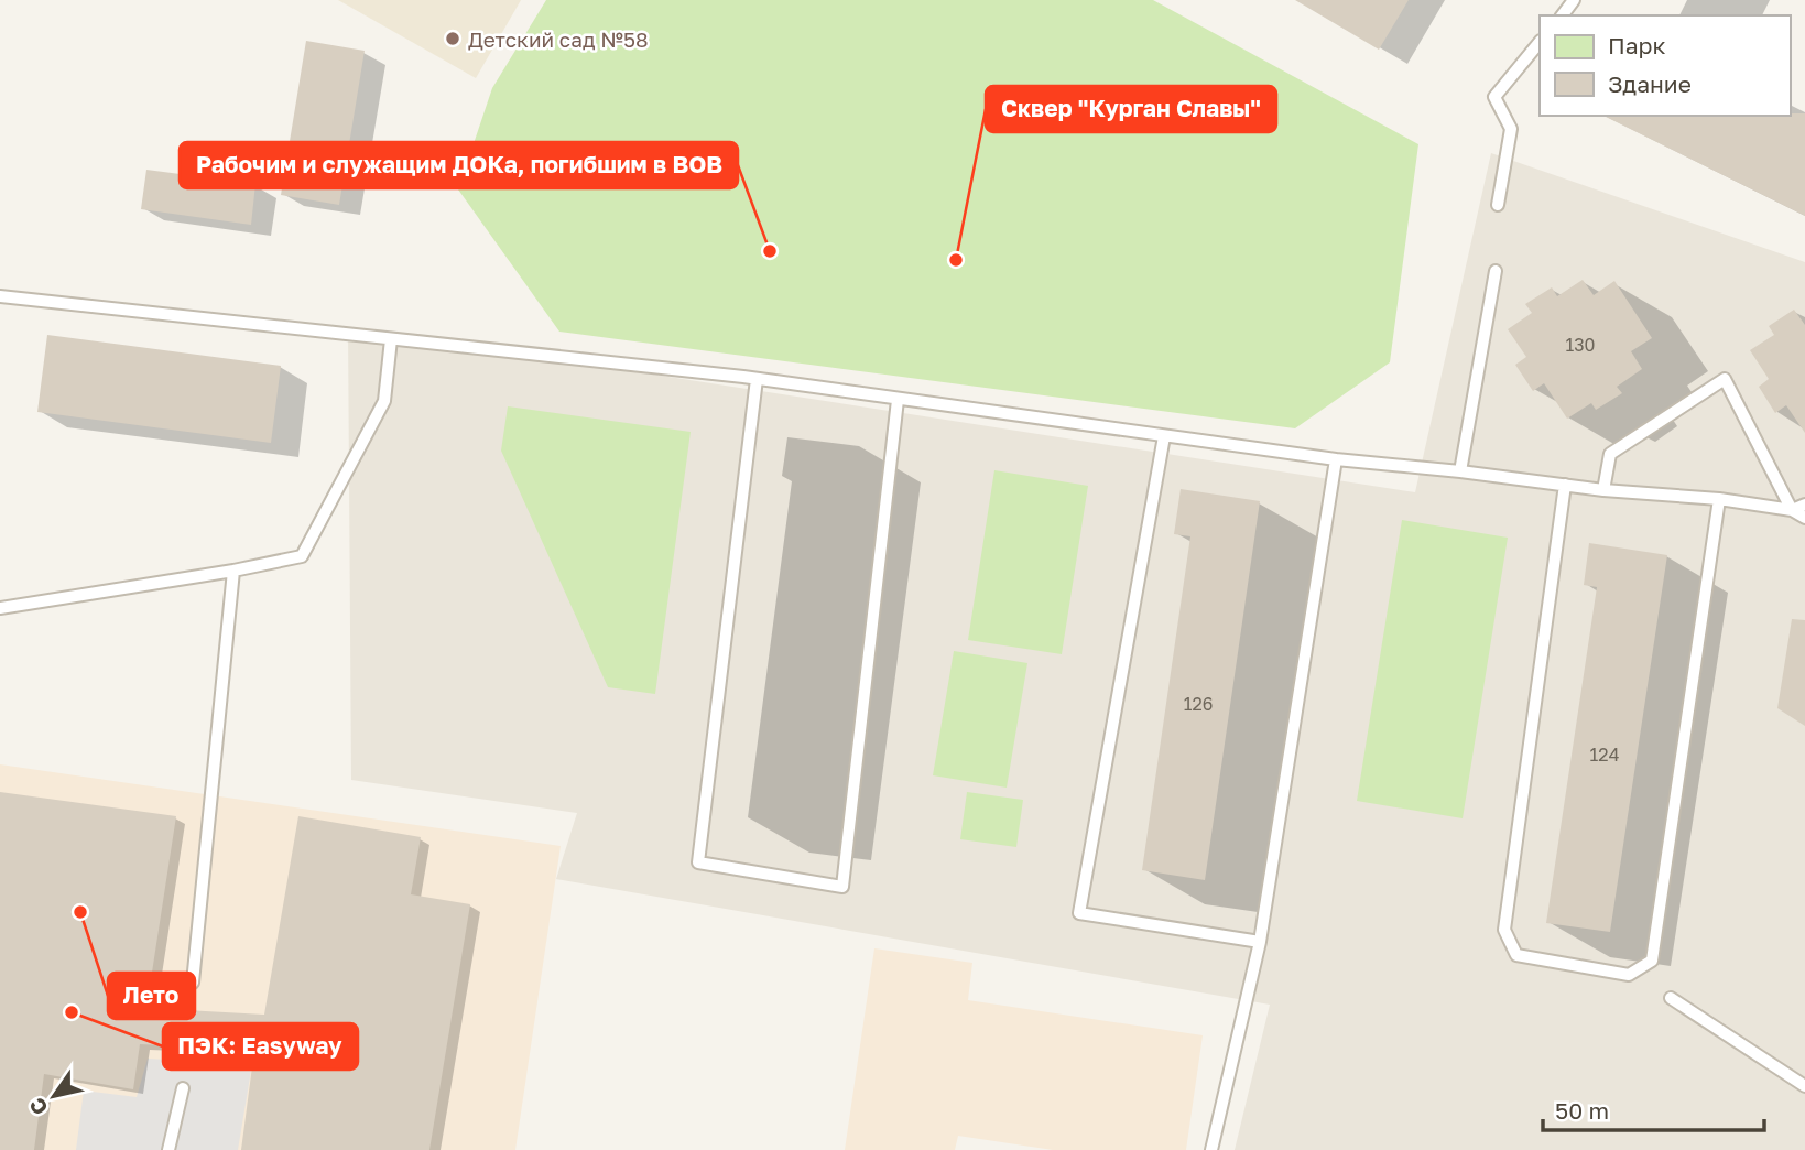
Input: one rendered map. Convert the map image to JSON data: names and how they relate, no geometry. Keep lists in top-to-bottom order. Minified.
{"places":["Детский сад №58","Рабочим и служащим ДОКа, погибшим в ВОВ","Сквер \"Курган Славы\"","Лето","ПЭК: Easyway"],"house_numbers":["130","126","124"],"legend":["Парк","Здание"],"scale_bar":"50 m","north":"bottom left"}
